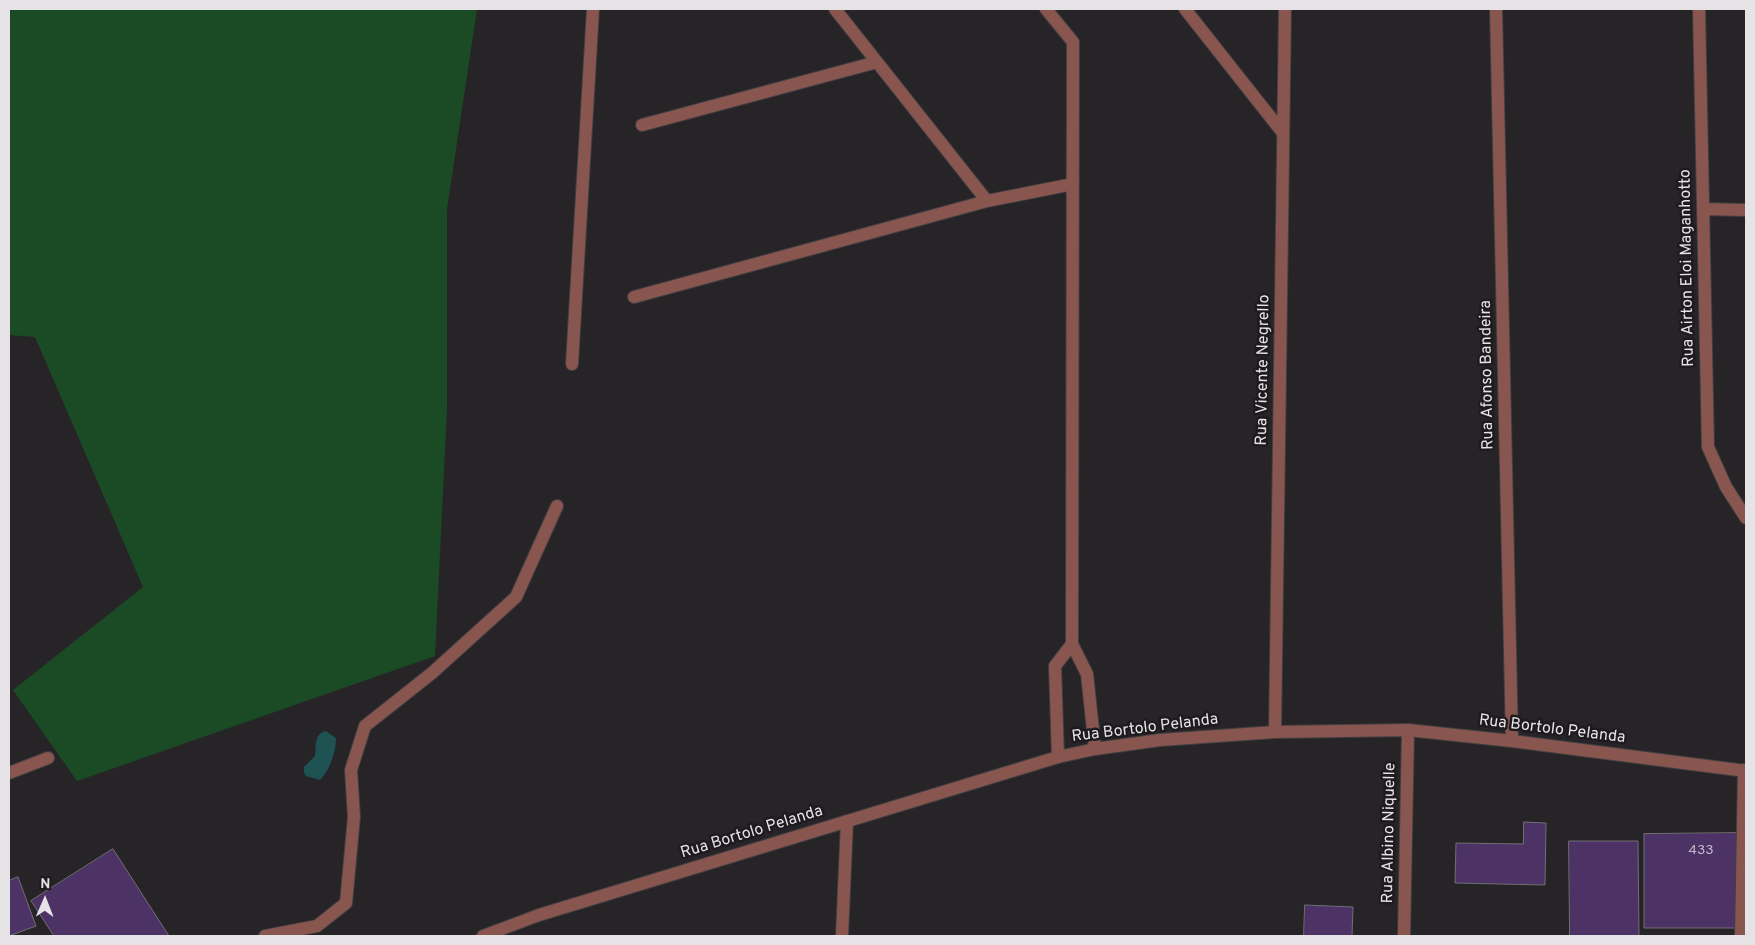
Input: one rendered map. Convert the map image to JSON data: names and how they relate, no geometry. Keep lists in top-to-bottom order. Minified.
{"streets":{"street":["Rua Airton Eloi Maganhotto","Rua Vicente Negrello","Rua Afonso Bandeira","Rua Bortolo Pelanda","Rua Albino Niquelle"]},"crossings":[["Rua Vicente Negrello","Rua Bortolo Pelanda"],["Rua Afonso Bandeira","Rua Bortolo Pelanda"],["Rua Bortolo Pelanda","Rua Albino Niquelle"]],"house_numbers":["433"],"north":"top"}
